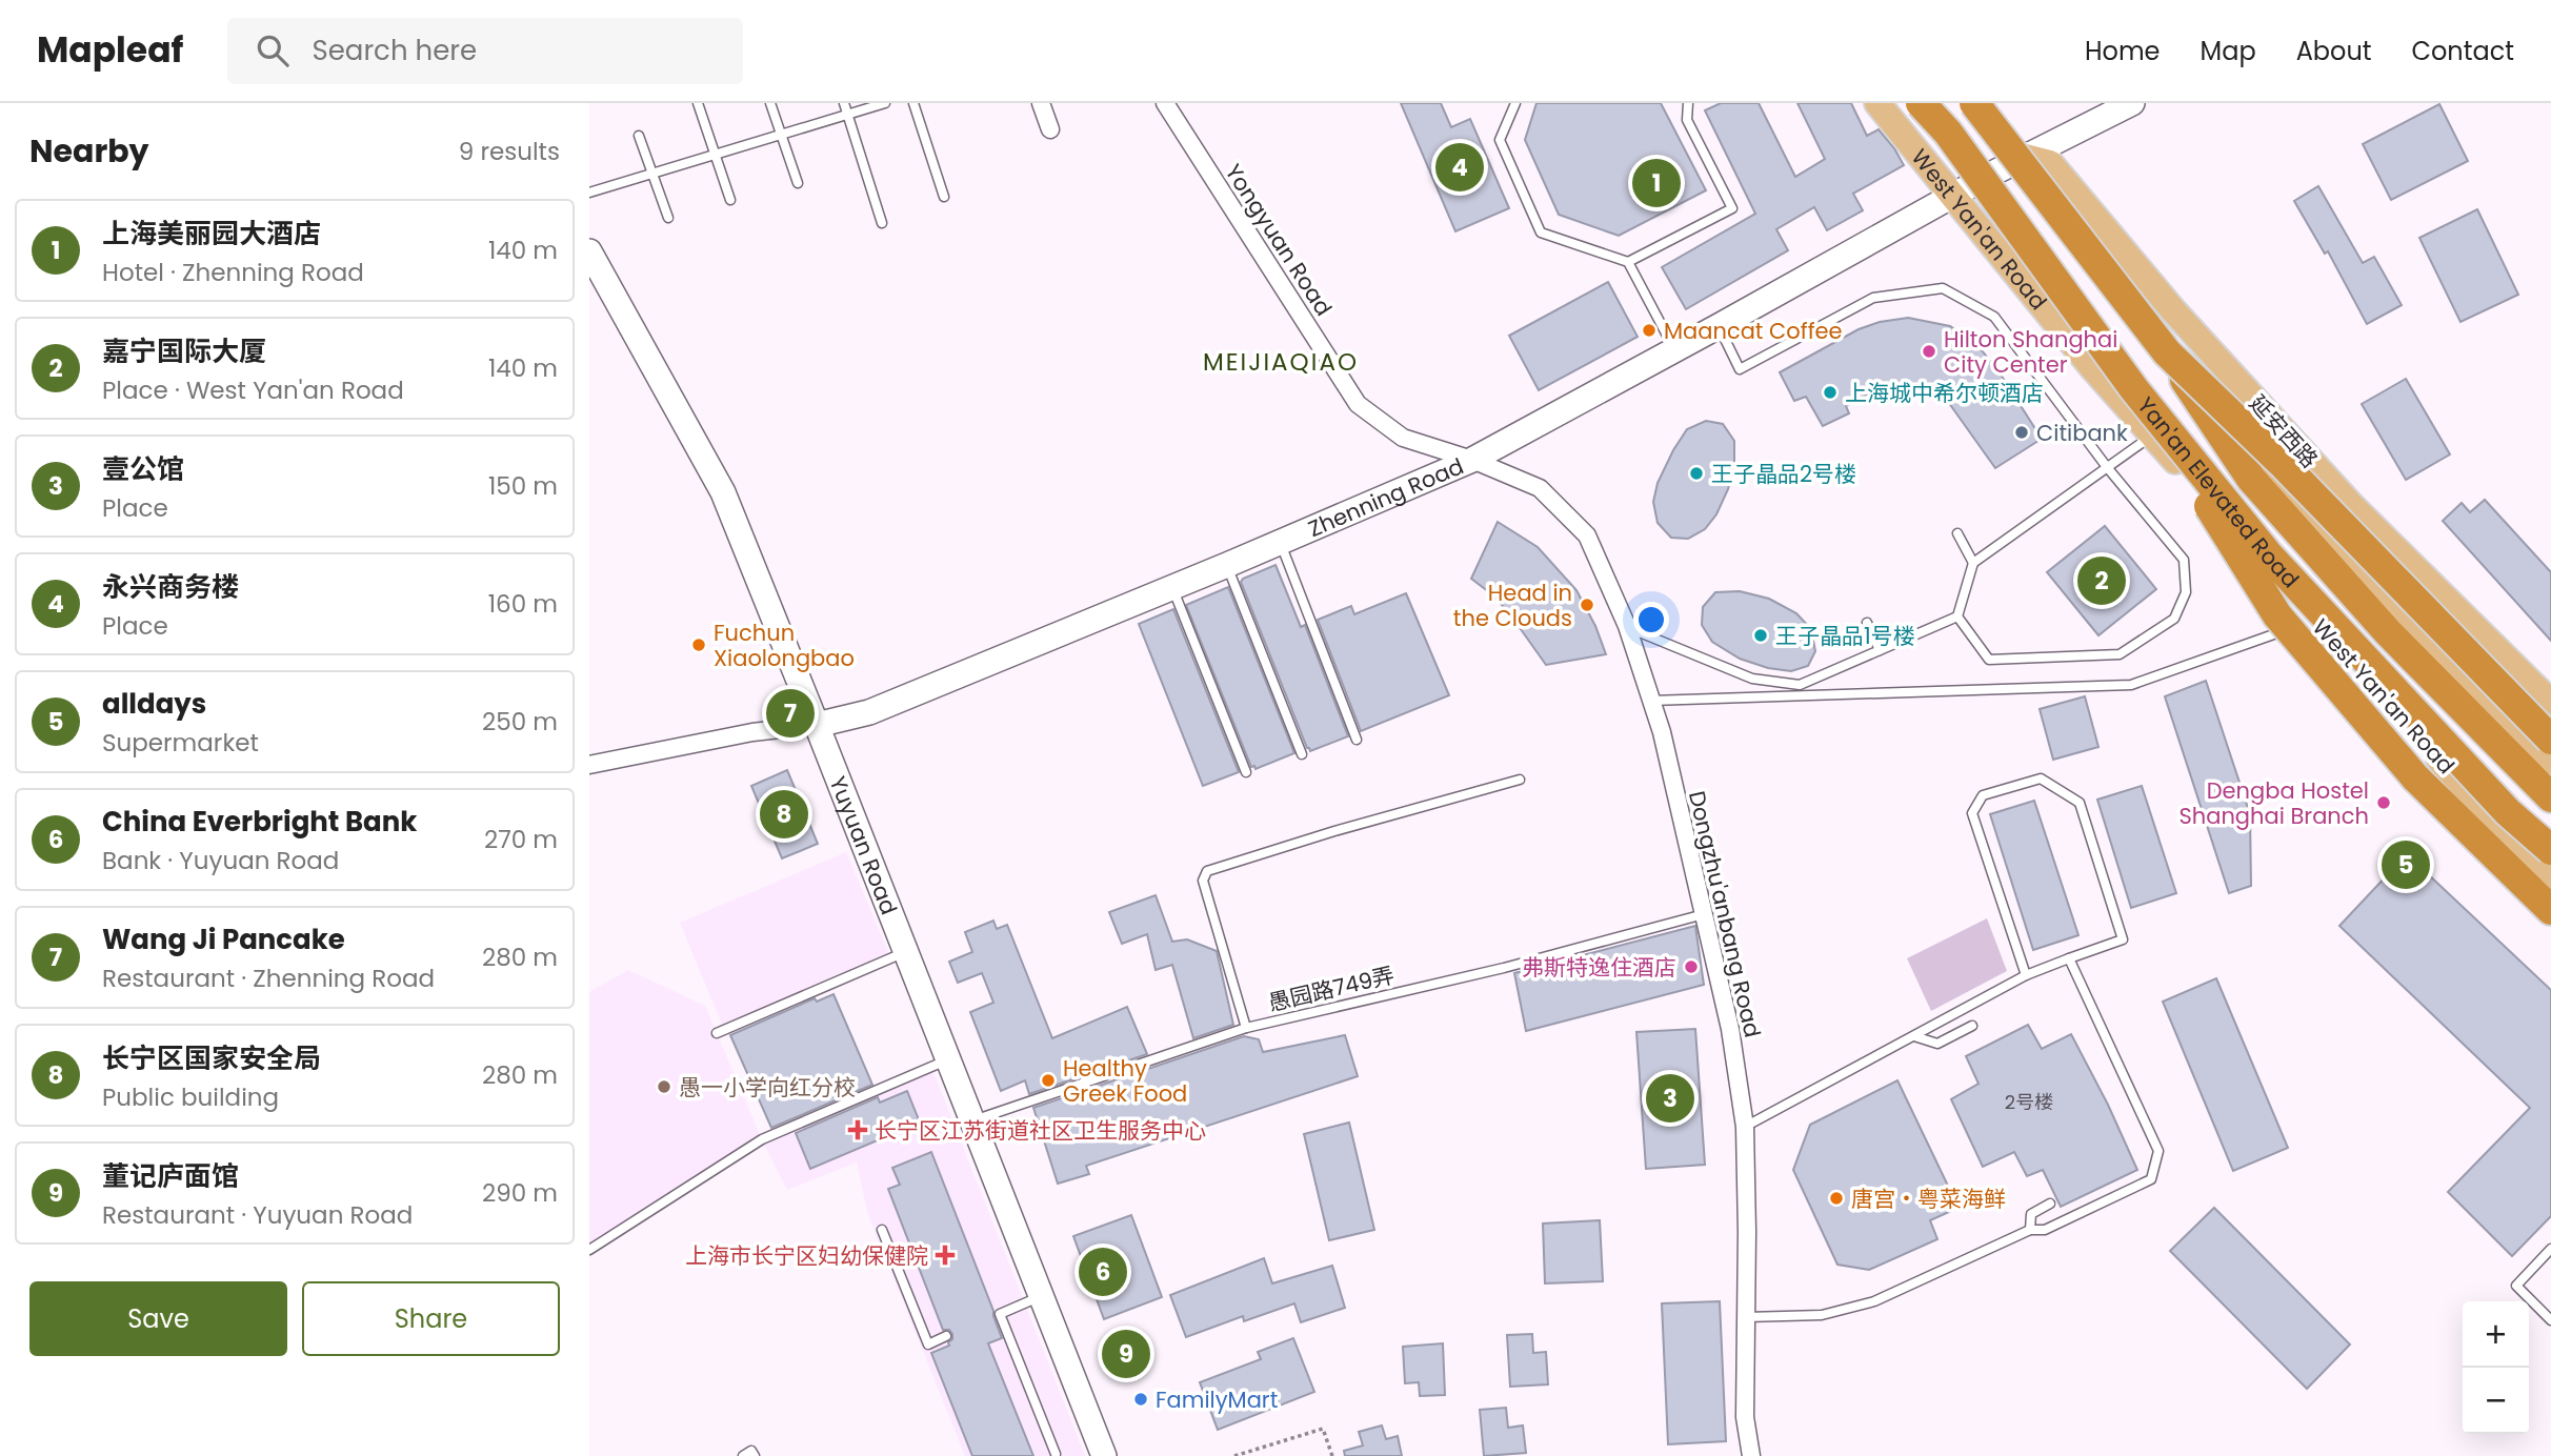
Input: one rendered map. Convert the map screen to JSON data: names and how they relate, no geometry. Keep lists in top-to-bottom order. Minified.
{"streets":{"highway":["Yan'an Elevated Road"],"main road":["West Yan'an Road","延安西路"],"street":["Yongyuan Road","Zhenning Road","Yuyuan Road","Dongzhu'anbang Road"],"lane":["愚园路749弄"]},"crossings":[["West Yan'an Road","Zhenning Road"],["Yongyuan Road","Zhenning Road"],["Yongyuan Road","Dongzhu'anbang Road"],["延安西路","Zhenning Road"],["Zhenning Road","Yuyuan Road"],["Zhenning Road","Dongzhu'anbang Road"],["Yuyuan Road","愚园路749弄"],["Dongzhu'anbang Road","愚园路749弄"]],"districts":["MEIJIAQIAO"],"places":{"other":["Maancat Coffee","Hilton Shanghai City Center","上海城中希尔顿酒店","Citibank","王子晶品2号楼","Head in the Clouds","王子晶品1号楼","Fuchun Xiaolongbao","Dengba Hostel Shanghai Branch","弗斯特逸住酒店","Healthy Greek Food","愚一小学向红分校","唐宫・粤菜海鲜","FamilyMart"],"health":["长宁区江苏街道社区卫生服务中心","上海市长宁区妇幼保健院"]},"house_numbers":["2号楼"],"page":{"header":"Mapleaf","search":"Search here","nav":["Home","Map","About","Contact"],"heading":["Nearby","9 results"],"pins":["4","1","2","7","8","5","3","6","9"],"list":[{"mark":"1","name":"上海美丽园大酒店","note":"Hotel · Zhenning Road","value":"140 m"},{"mark":"2","name":"嘉宁国际大厦","note":"Place · West Yan'an Road","value":"140 m"},{"mark":"3","name":"壹公馆","note":"Place","value":"150 m"},{"mark":"4","name":"永兴商务楼","note":"Place","value":"160 m"},{"mark":"5","name":"alldays","note":"Supermarket","value":"250 m"},{"mark":"6","name":"China Everbright Bank","note":"Bank · Yuyuan Road","value":"270 m"},{"mark":"7","name":"Wang Ji Pancake","note":"Restaurant · Zhenning Road","value":"280 m"},{"mark":"8","name":"长宁区国家安全局","note":"Public building","value":"280 m"},{"mark":"9","name":"董记庐面馆","note":"Restaurant · Yuyuan Road","value":"290 m"}],"buttons":["Save","Share"],"map_buttons":["+","−"]}}
